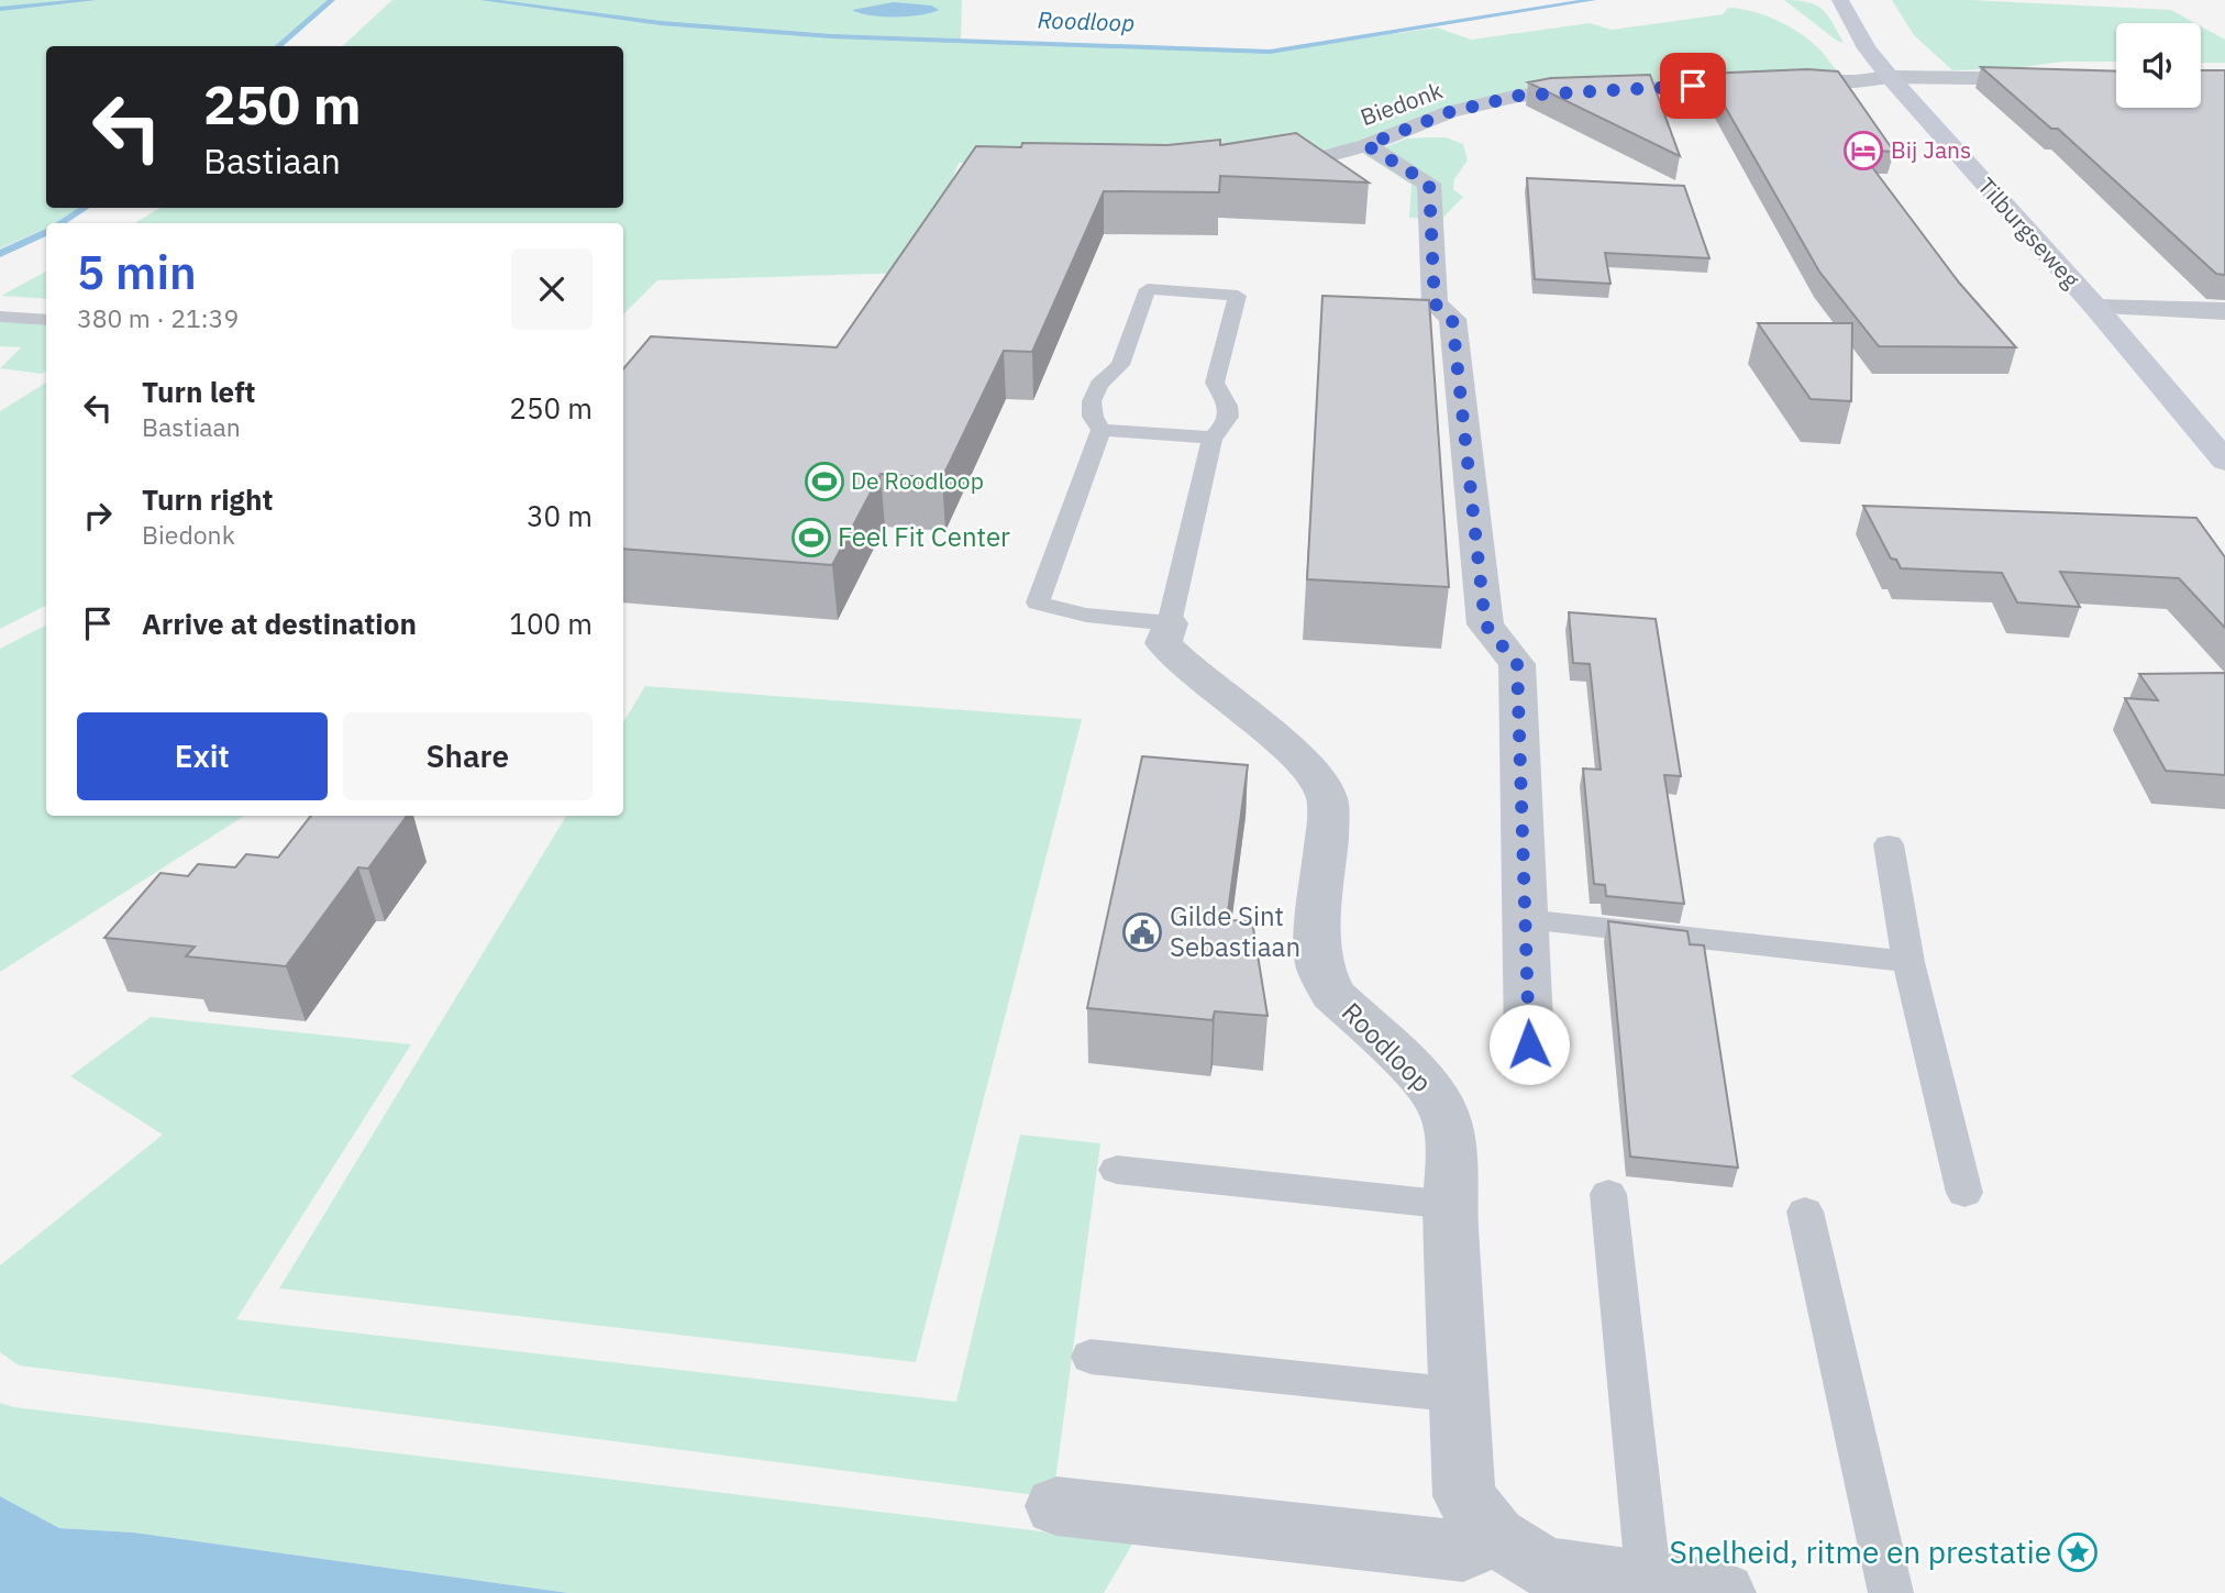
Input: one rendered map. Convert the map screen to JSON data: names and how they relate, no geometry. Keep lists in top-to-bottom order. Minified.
{"streets":{"street":["Biedonk","Tilburgseweg","Roodloop"]},"crossings":[["Biedonk","Tilburgseweg"]],"water":["Roodloop"],"places":{"hotel":["Bij Jans"],"sports":["De Roodloop","Feel Fit Center"],"public building":["Gilde Sint Sebastiaan"],"place":["Snelheid, ritme en prestatie"]},"page":{"turn":["250 m","Bastiaan"],"heading":["5 min","380 m · 21:39"],"list":[{"name":"Turn left","note":"Bastiaan","value":"250 m"},{"name":"Turn right","note":"Biedonk","value":"30 m"},{"name":"Arrive at destination","value":"100 m"}],"buttons":["Exit","Share"]}}
